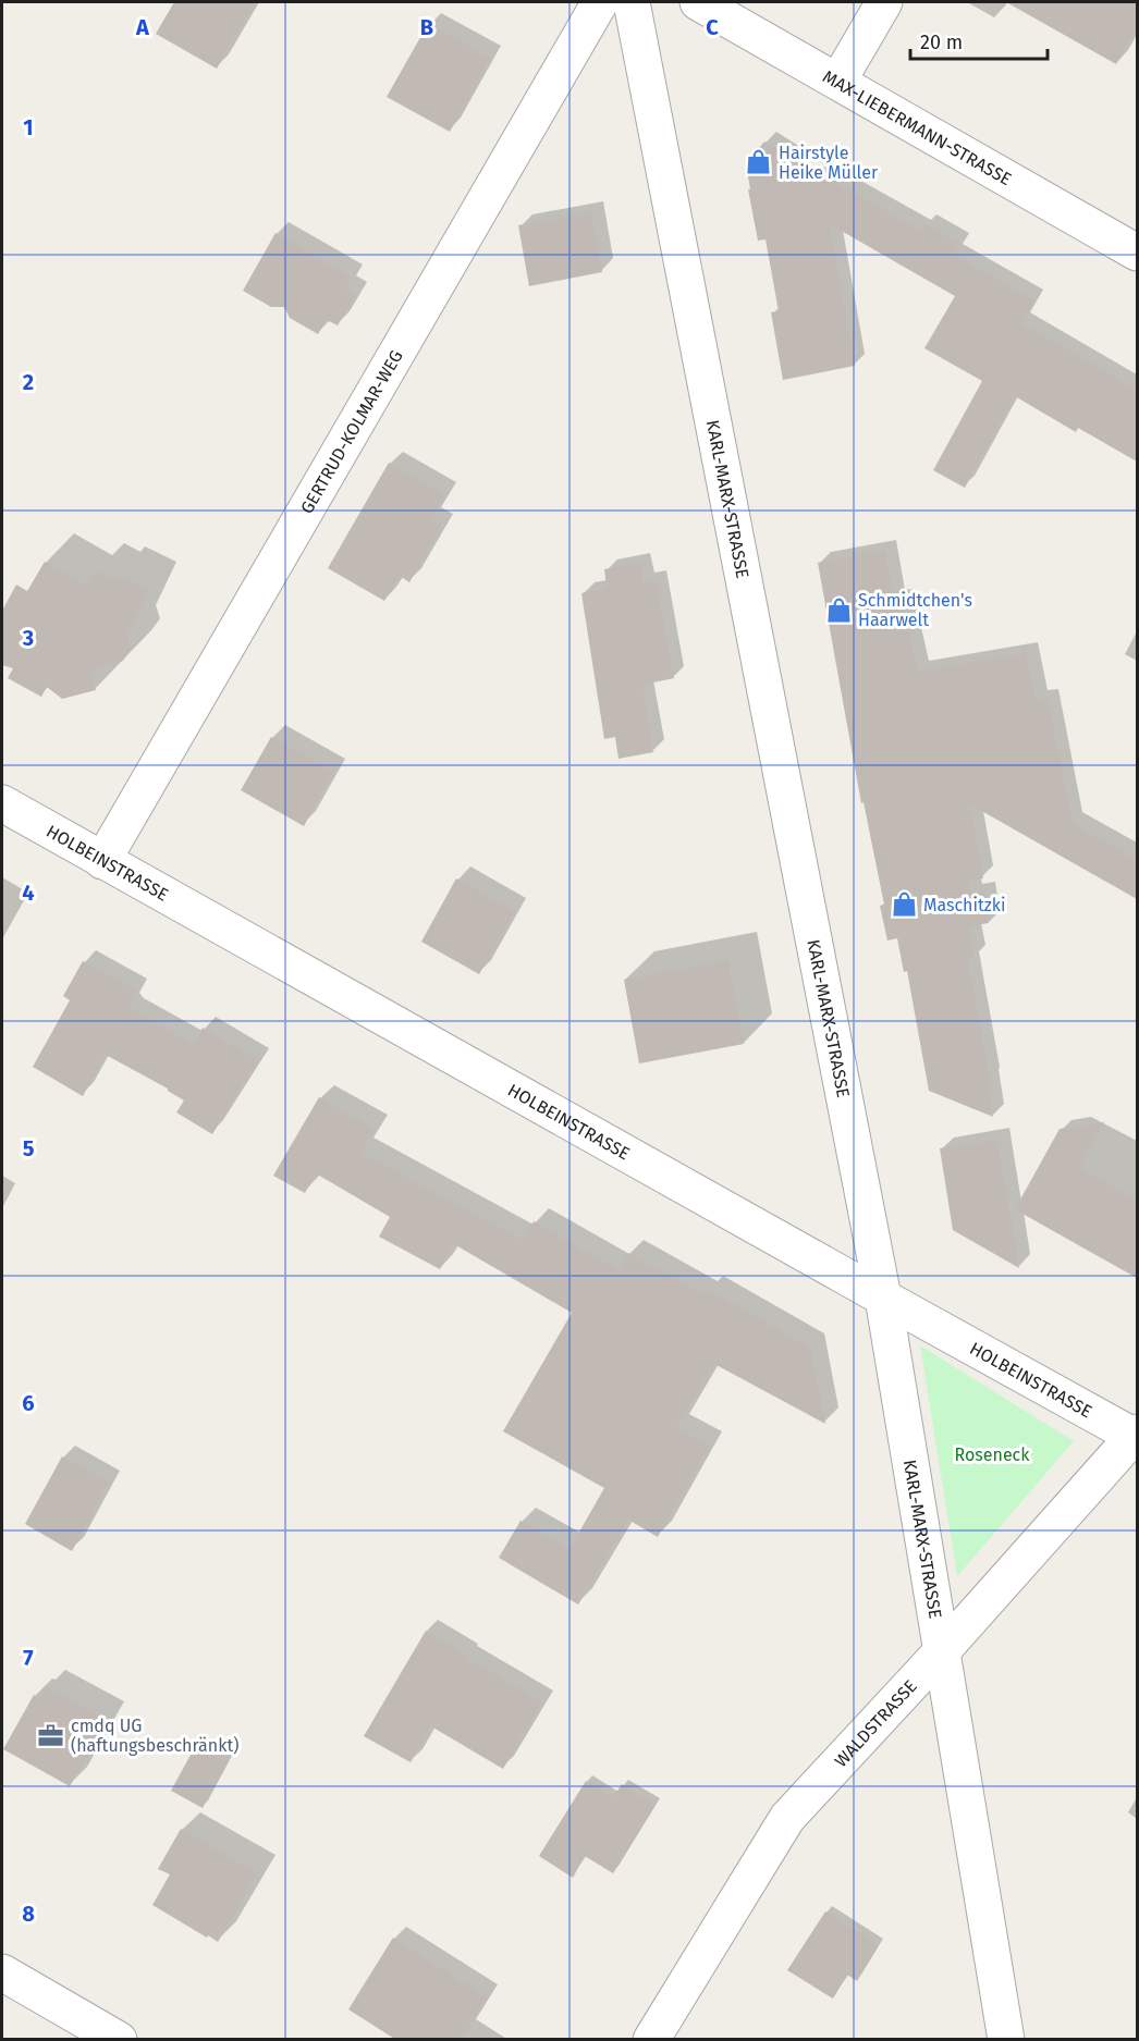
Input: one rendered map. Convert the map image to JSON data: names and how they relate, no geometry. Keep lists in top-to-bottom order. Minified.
{"streets":{"street":["MAX-LIEBERMANN-STRASSE","GERTRUD-KOLMAR-WEG","KARL-MARX-STRASSE","HOLBEINSTRASSE","WALDSTRASSE"]},"crossings":[["GERTRUD-KOLMAR-WEG","HOLBEINSTRASSE"],["KARL-MARX-STRASSE","HOLBEINSTRASSE"],["KARL-MARX-STRASSE","WALDSTRASSE"],["HOLBEINSTRASSE","WALDSTRASSE"]],"parks":["Roseneck"],"places":{"shop":["Hairstyle Heike Müller","Schmidtchen's Haarwelt","Maschitzki"],"office":["cmdq UG (haftungsbeschränkt)"]},"scale_bar":"20 m","grid":{"columns":["A","B","C"],"rows":["1","2","3","4","5","6","7","8"]}}
